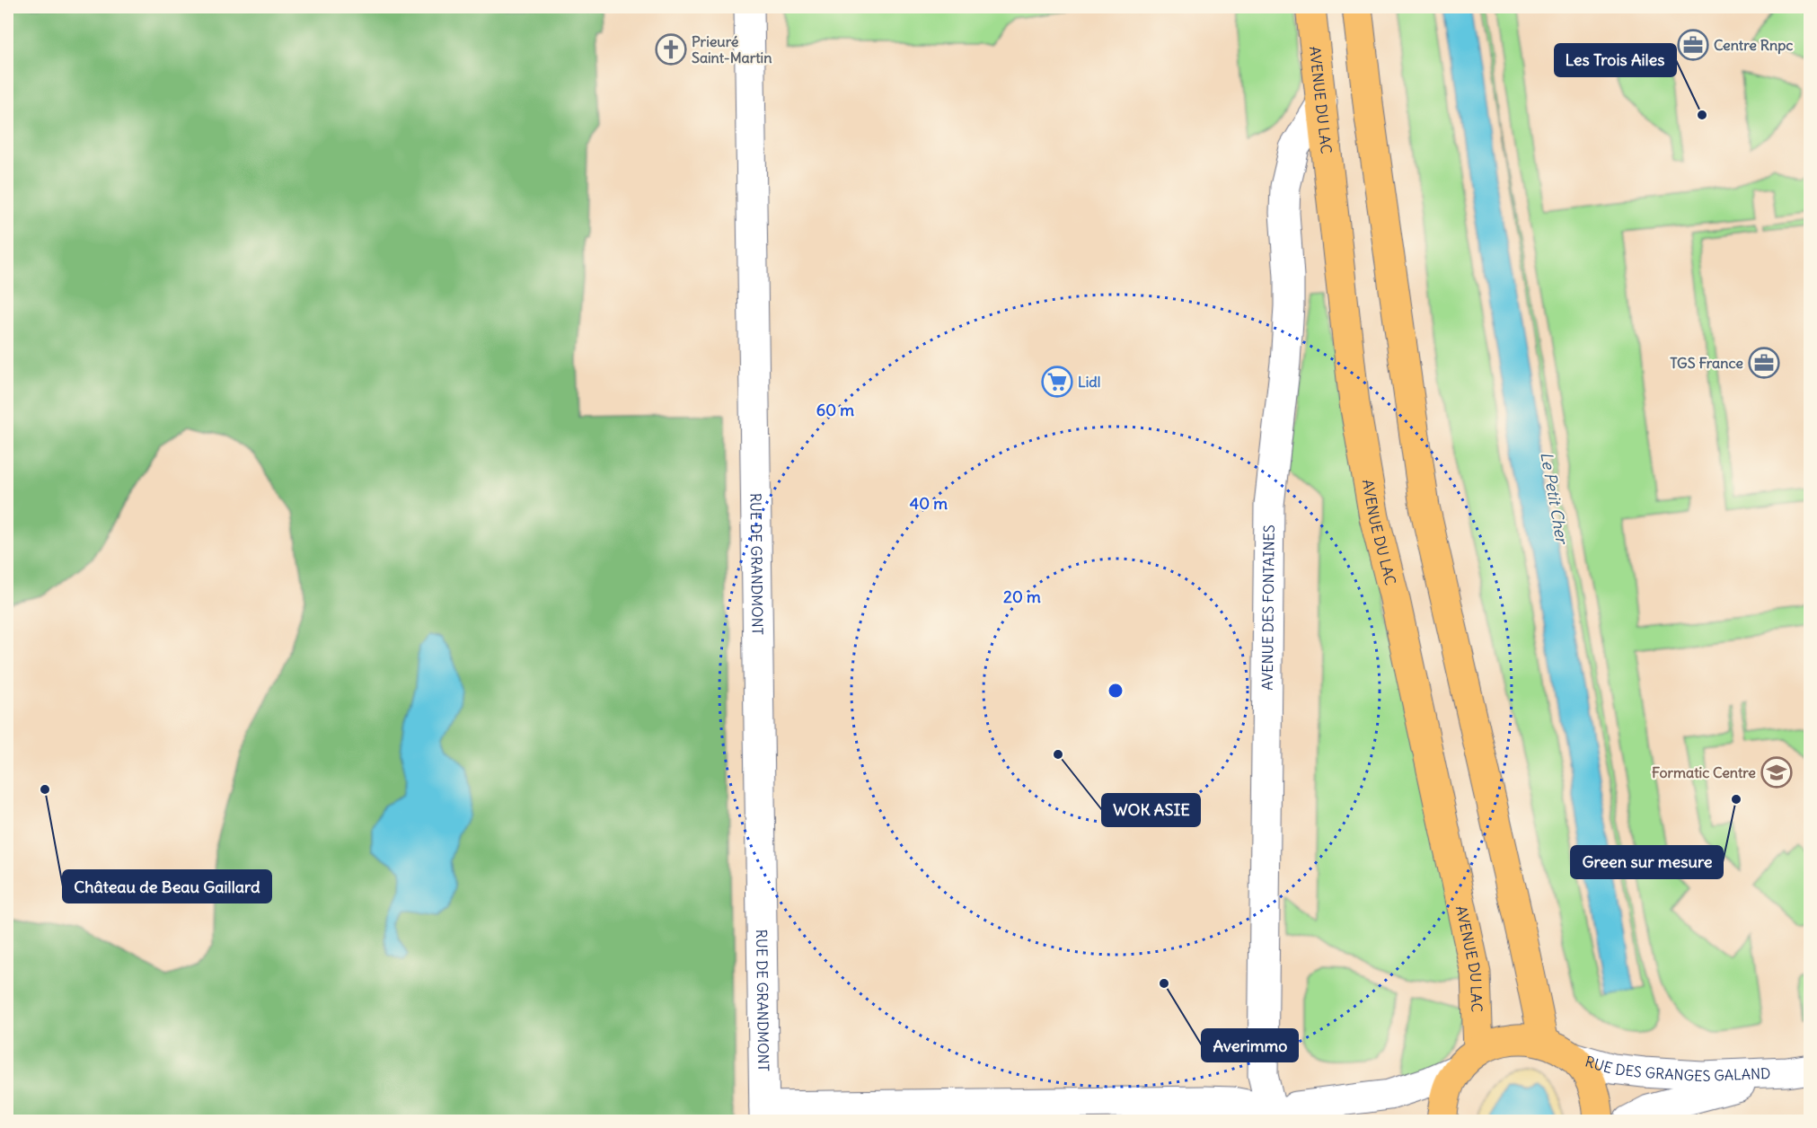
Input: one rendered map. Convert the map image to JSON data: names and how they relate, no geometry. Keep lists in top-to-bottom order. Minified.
{"streets":{"main road":["AVENUE DU LAC"],"street":["RUE DE GRANDMONT","AVENUE DES FONTAINES","RUE DES GRANGES GALAND"]},"crossings":[["AVENUE DU LAC","AVENUE DES FONTAINES"]],"water":["Le Petit Cher"],"places":{"office":["Centre Rnpc","TGS France"],"church":["Prieuré Saint-Martin"],"other":["Les Trois Ailes","WOK ASIE","Château de Beau Gaillard","Green sur mesure","Averimmo"],"supermarket":["Lidl"],"school or university":["Formatic Centre"]},"rings":["60 m","40 m","20 m"]}
